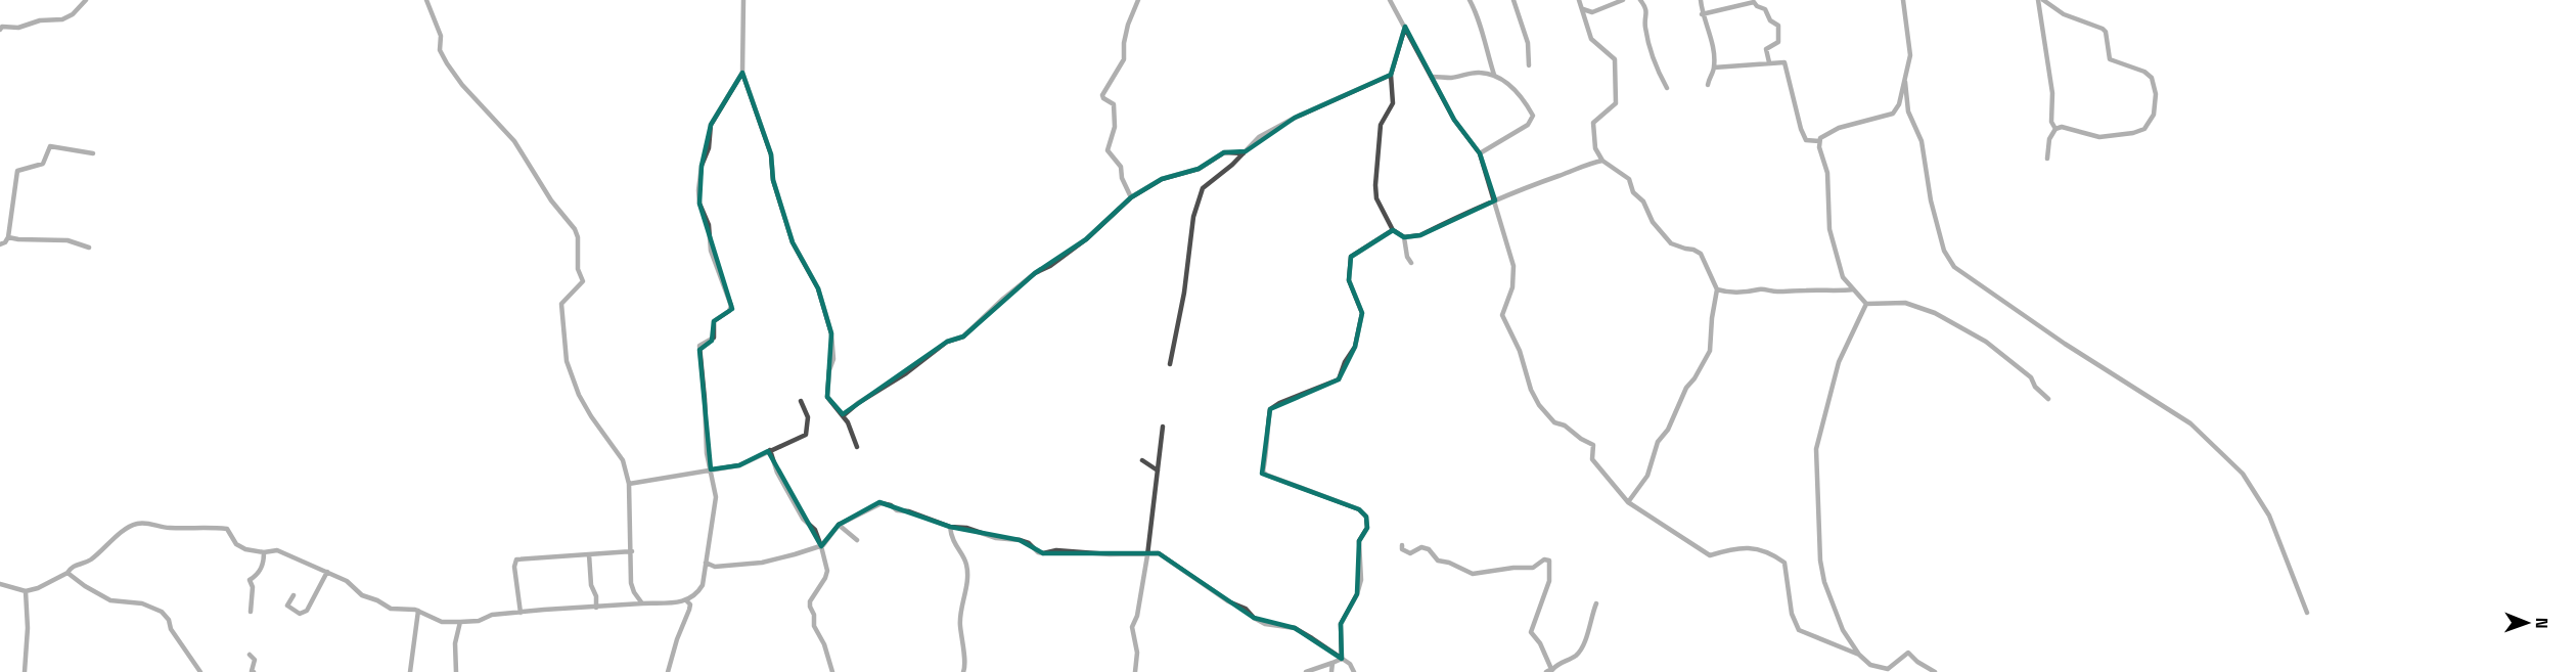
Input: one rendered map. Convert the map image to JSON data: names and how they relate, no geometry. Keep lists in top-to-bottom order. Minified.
{"north":"right"}
